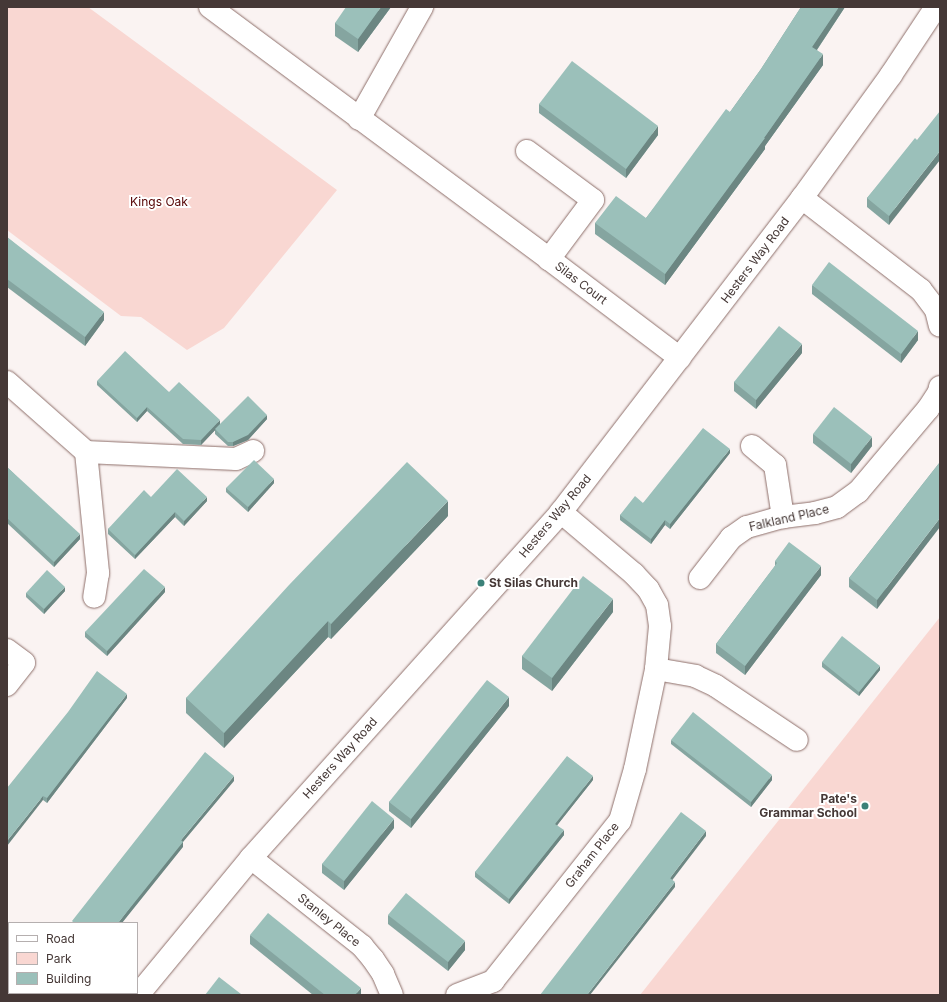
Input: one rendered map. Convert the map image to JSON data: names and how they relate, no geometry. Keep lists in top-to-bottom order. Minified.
{"streets":{"street":["Hesters Way Road","Silas Court","Falkland Place","Graham Place","Stanley Place"]},"crossings":[["Hesters Way Road","Silas Court"],["Hesters Way Road","Graham Place"],["Hesters Way Road","Stanley Place"]],"parks":["Kings Oak"],"places":["St Silas Church","Pate's Grammar School"],"legend":["Road","Park","Building"]}
